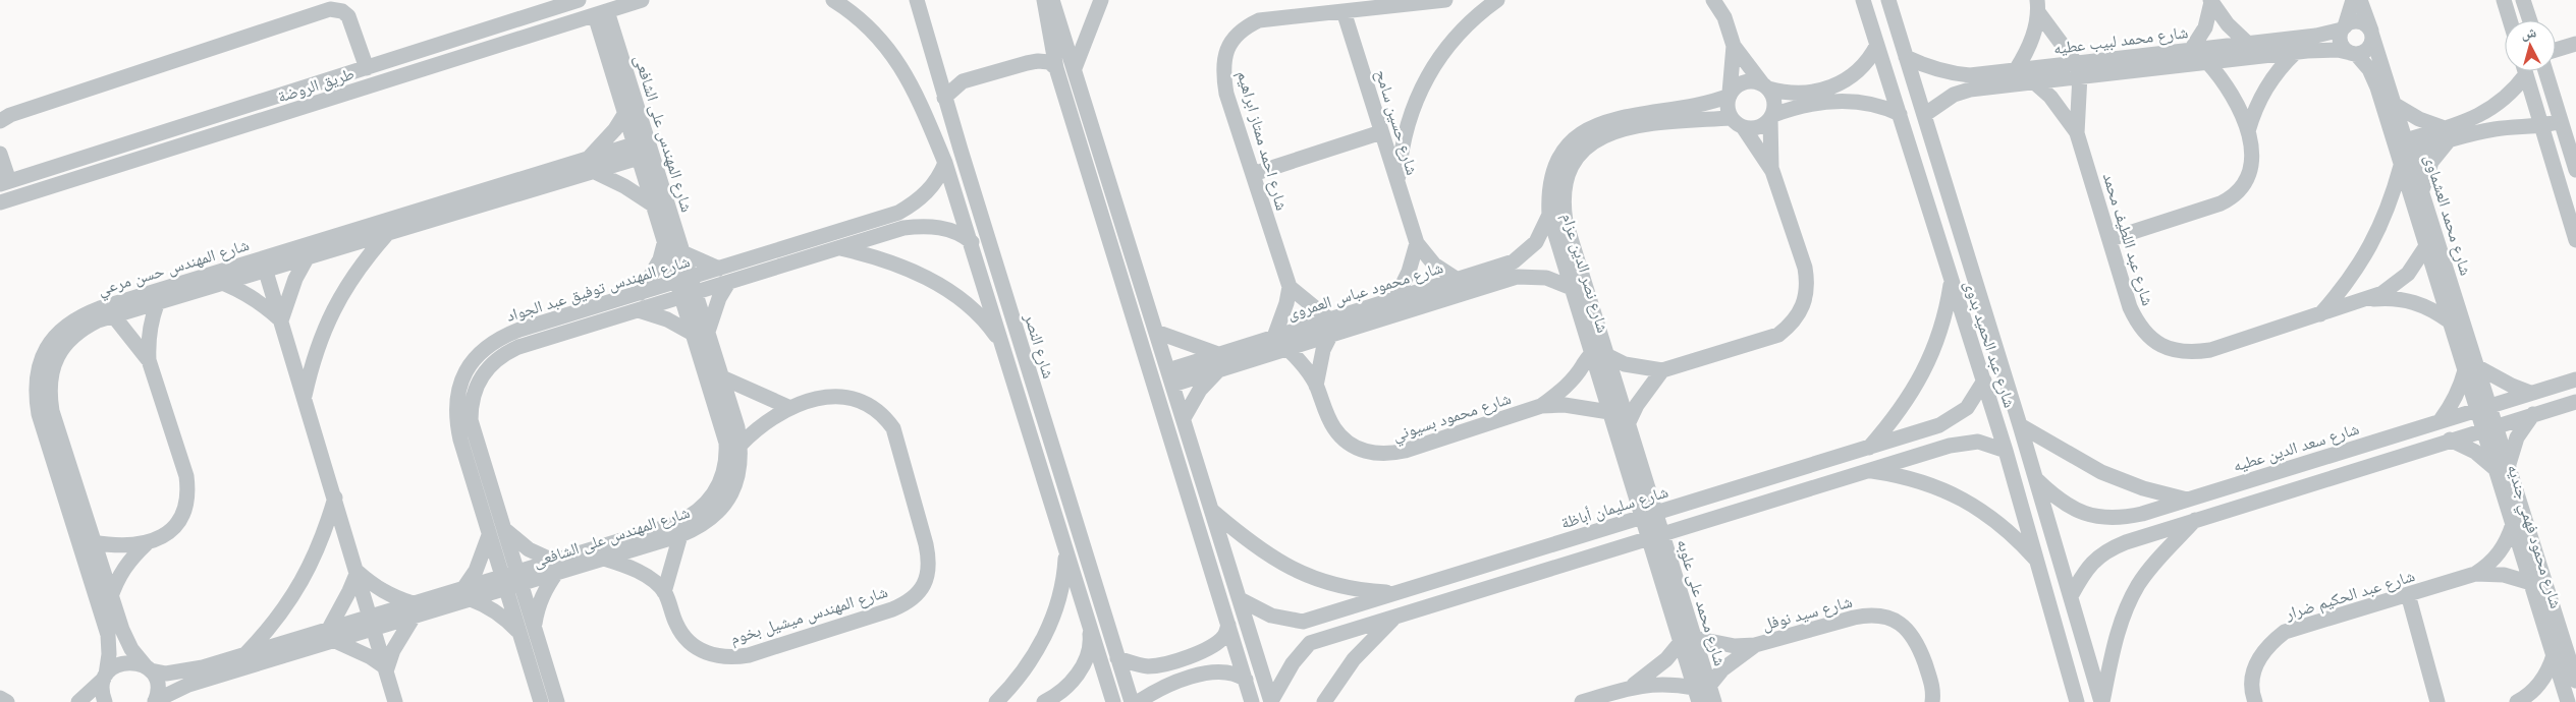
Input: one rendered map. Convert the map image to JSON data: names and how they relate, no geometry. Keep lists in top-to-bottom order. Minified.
{"streets":{"street":["شارع محمد لبيب عطيه","طريق الروضة","شارع حسين سامح","شارع المهندس على الشافعى","شارع احمد ممتاز ابراهيم","شارع محمد العشماوى","شارع عبد اللطيف محمد","شارع المهندس حسن مرعي","شارع نصر الدين عزام","شارع المهندس توفيق عبد الجواد","شارع محمود عباس العمروى","شارع عبد الحميد بدوى","شارع النصر","شارع محمود بسيوني","شارع سعد الدين عطيه","شارع سليمان أباظة","شارع محمود فهمي جنديه","شارع عبد الحكيم ضرار","شارع محمد على علوبه","شارع سيد نوفل","شارع المهندس ميشيل بخوم"]},"crossings":[["شارع محمد لبيب عطيه","شارع محمد العشماوى"],["شارع محمد لبيب عطيه","شارع عبد اللطيف محمد"],["شارع محمد لبيب عطيه","شارع عبد الحميد بدوى"],["طريق الروضة","شارع المهندس على الشافعى"],["شارع حسين سامح","شارع احمد ممتاز ابراهيم"],["شارع حسين سامح","شارع محمود عباس العمروى"],["شارع المهندس على الشافعى","شارع المهندس حسن مرعي"],["شارع المهندس على الشافعى","شارع المهندس توفيق عبد الجواد"],["شارع المهندس على الشافعى","شارع المهندس ميشيل بخوم"],["شارع محمد العشماوى","شارع عبد اللطيف محمد"],["شارع محمد العشماوى","شارع سعد الدين عطيه"],["شارع محمد العشماوى","شارع محمود فهمي جنديه"],["شارع نصر الدين عزام","شارع محمود عباس العمروى"],["شارع نصر الدين عزام","شارع محمود بسيوني"],["شارع نصر الدين عزام","شارع سليمان أباظة"],["شارع نصر الدين عزام","شارع محمد على علوبه"],["شارع محمود عباس العمروى","شارع محمود بسيوني"],["شارع عبد الحميد بدوى","شارع سعد الدين عطيه"],["شارع عبد الحميد بدوى","شارع سليمان أباظة"],["شارع سعد الدين عطيه","شارع محمود فهمي جنديه"],["شارع سليمان أباظة","شارع محمد على علوبه"],["شارع محمود فهمي جنديه","شارع عبد الحكيم ضرار"],["شارع محمد على علوبه","شارع سيد نوفل"]],"north":"top"}
